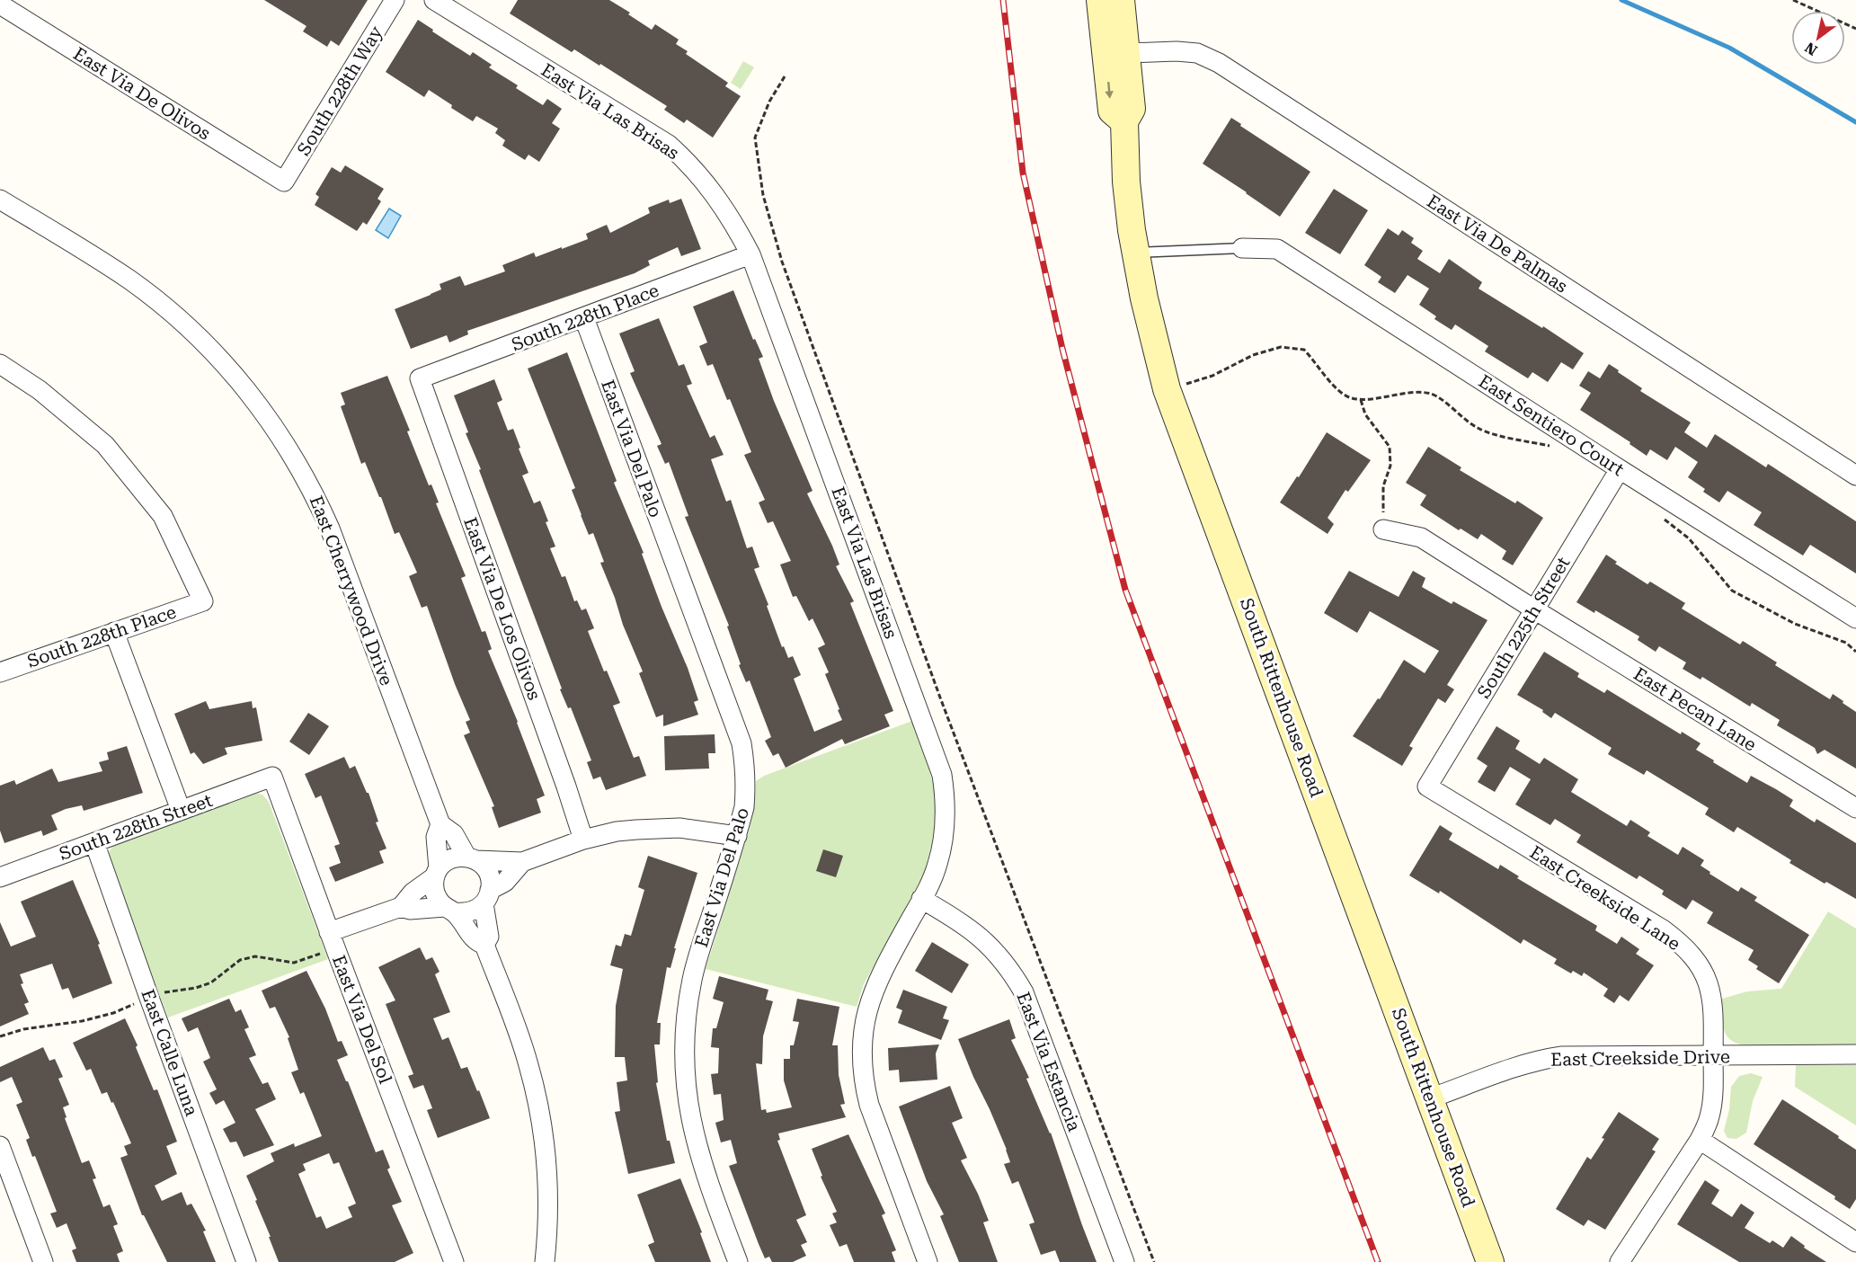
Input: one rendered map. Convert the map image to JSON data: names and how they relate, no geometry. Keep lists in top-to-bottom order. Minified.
{"streets":{"main road":["South Rittenhouse Road"],"street":["South 228th Way","East Via De Olivos","East Via Las Brisas","East Via De Palmas","South 228th Place","East Sentiero Court","East Via Del Palo","East Cherrywood Drive","East Via De Los Olivos","South 225th Street","East Pecan Lane","South 228th Street","East Creekside Lane","East Via Del Sol","East Calle Luna","East Creekside Drive","East Via Estancia"]},"crossings":[["South 228th Way","East Via De Olivos"],["East Via Las Brisas","South 228th Place"],["East Via Las Brisas","East Via Estancia"],["East Via De Palmas","South Rittenhouse Road"],["South 228th Place","East Via Del Palo"],["South 228th Place","East Via De Los Olivos"],["East Sentiero Court","South 225th Street"],["South 225th Street","East Pecan Lane"],["South 225th Street","East Creekside Lane"],["South Rittenhouse Road","East Creekside Drive"],["South 228th Street","East Via Del Sol"],["South 228th Street","East Calle Luna"],["East Creekside Lane","East Creekside Drive"]],"north":"bottom left"}
